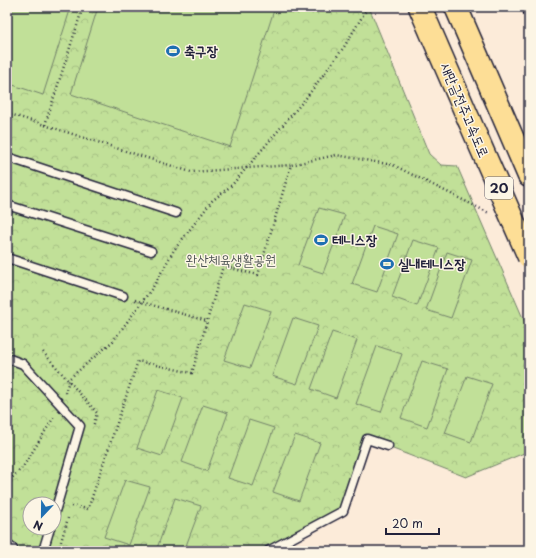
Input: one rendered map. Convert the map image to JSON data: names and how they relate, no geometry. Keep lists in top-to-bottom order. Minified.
{"streets":{"highway":["새만금전주고속도로","20"]},"parks":["완산체육생활공원"],"places":{"sports":["축구장","테니스장","실내테니스장"]},"scale_bar":"20 m","north":"bottom"}
